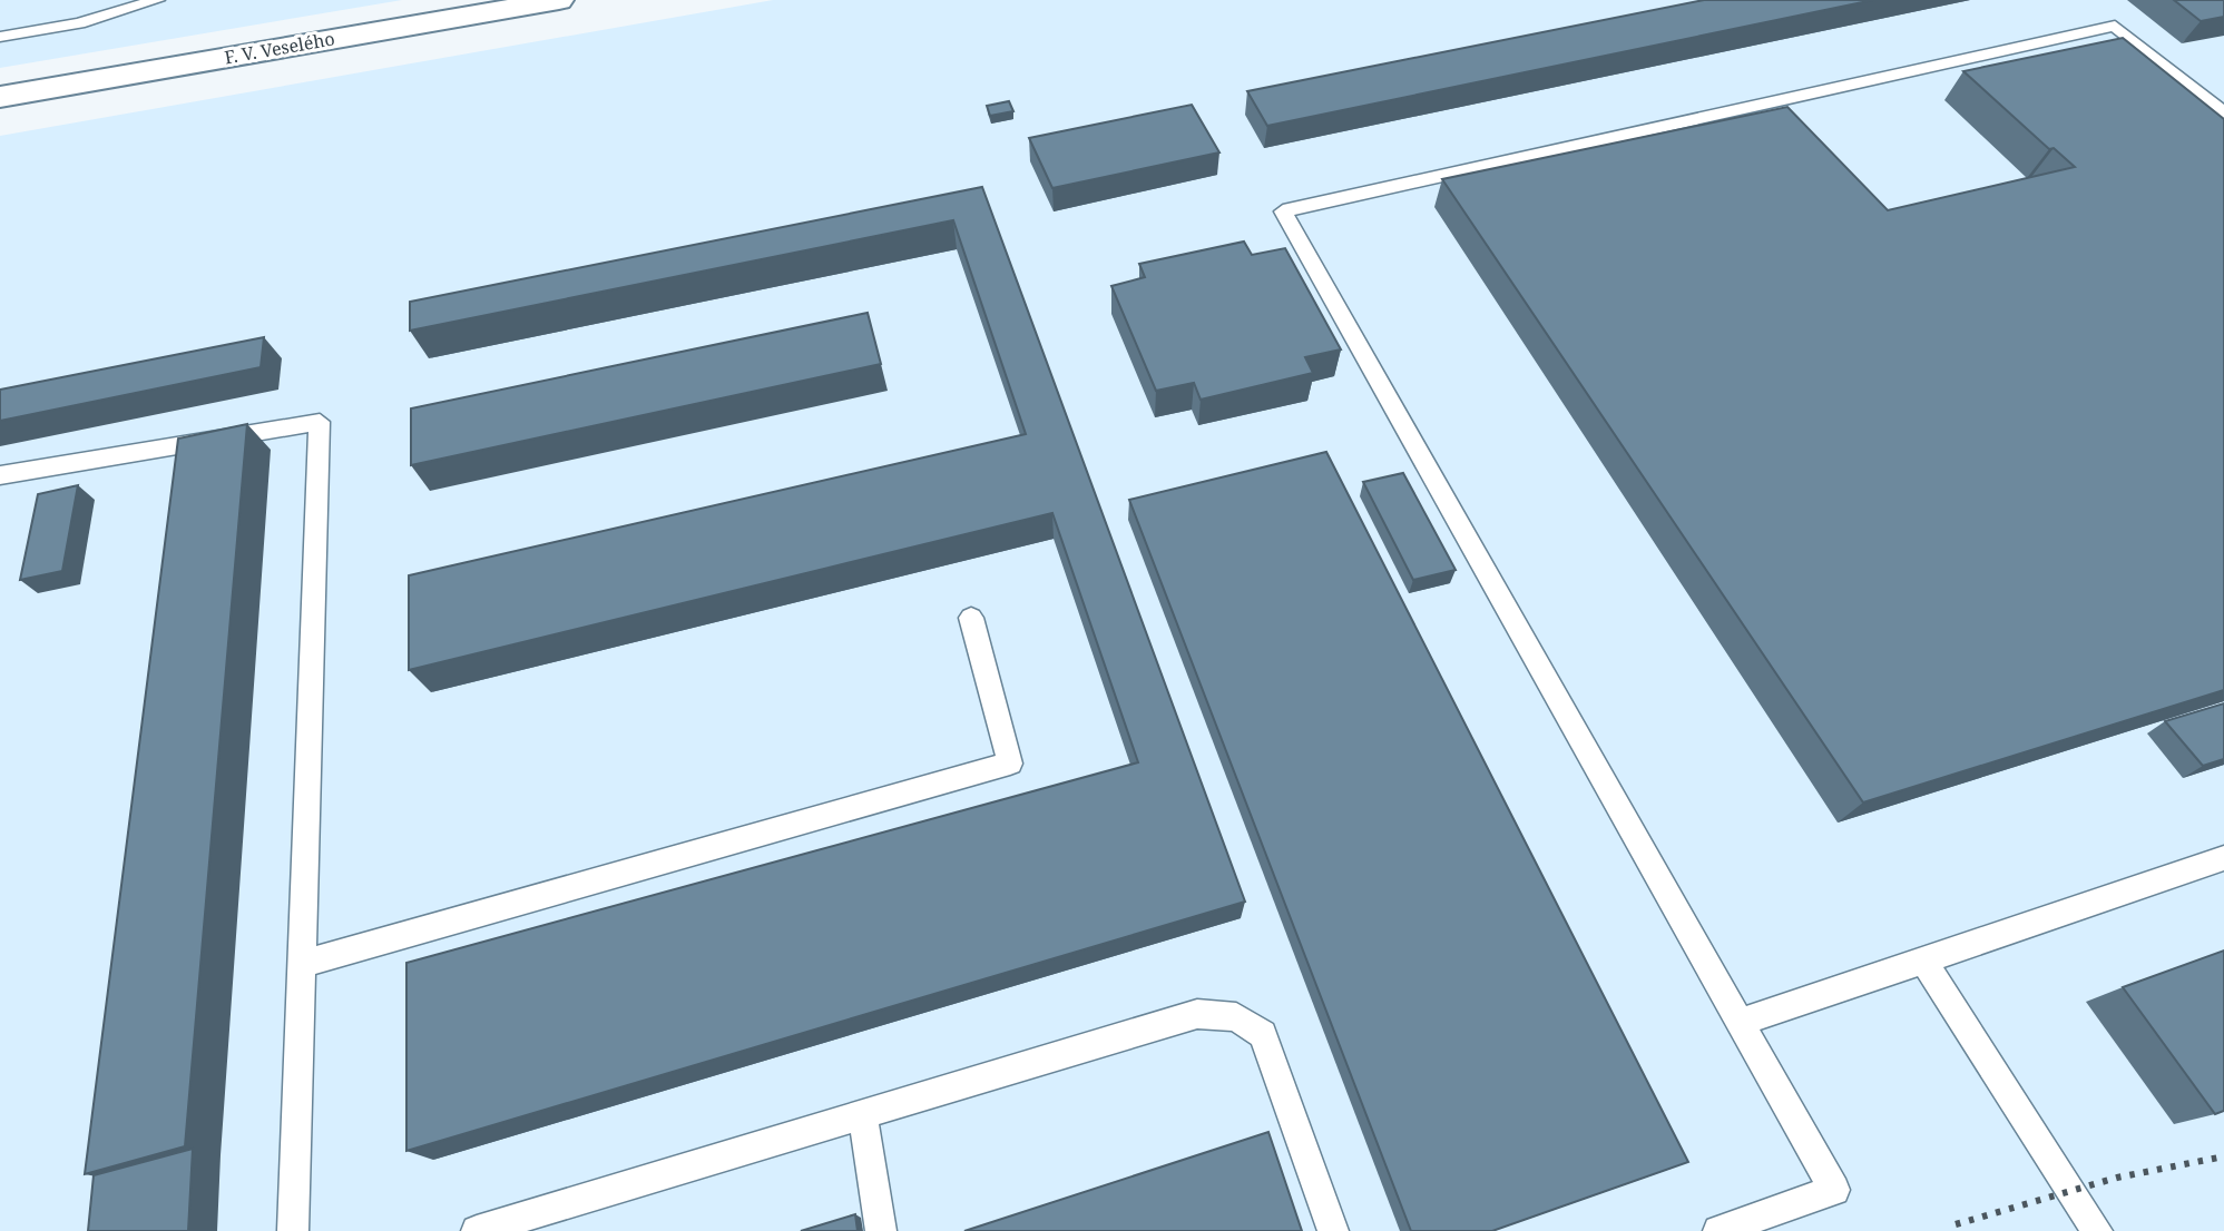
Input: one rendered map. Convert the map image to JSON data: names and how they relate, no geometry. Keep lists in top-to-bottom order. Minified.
{"streets":{"street":["F. V. Veselého"]}}
